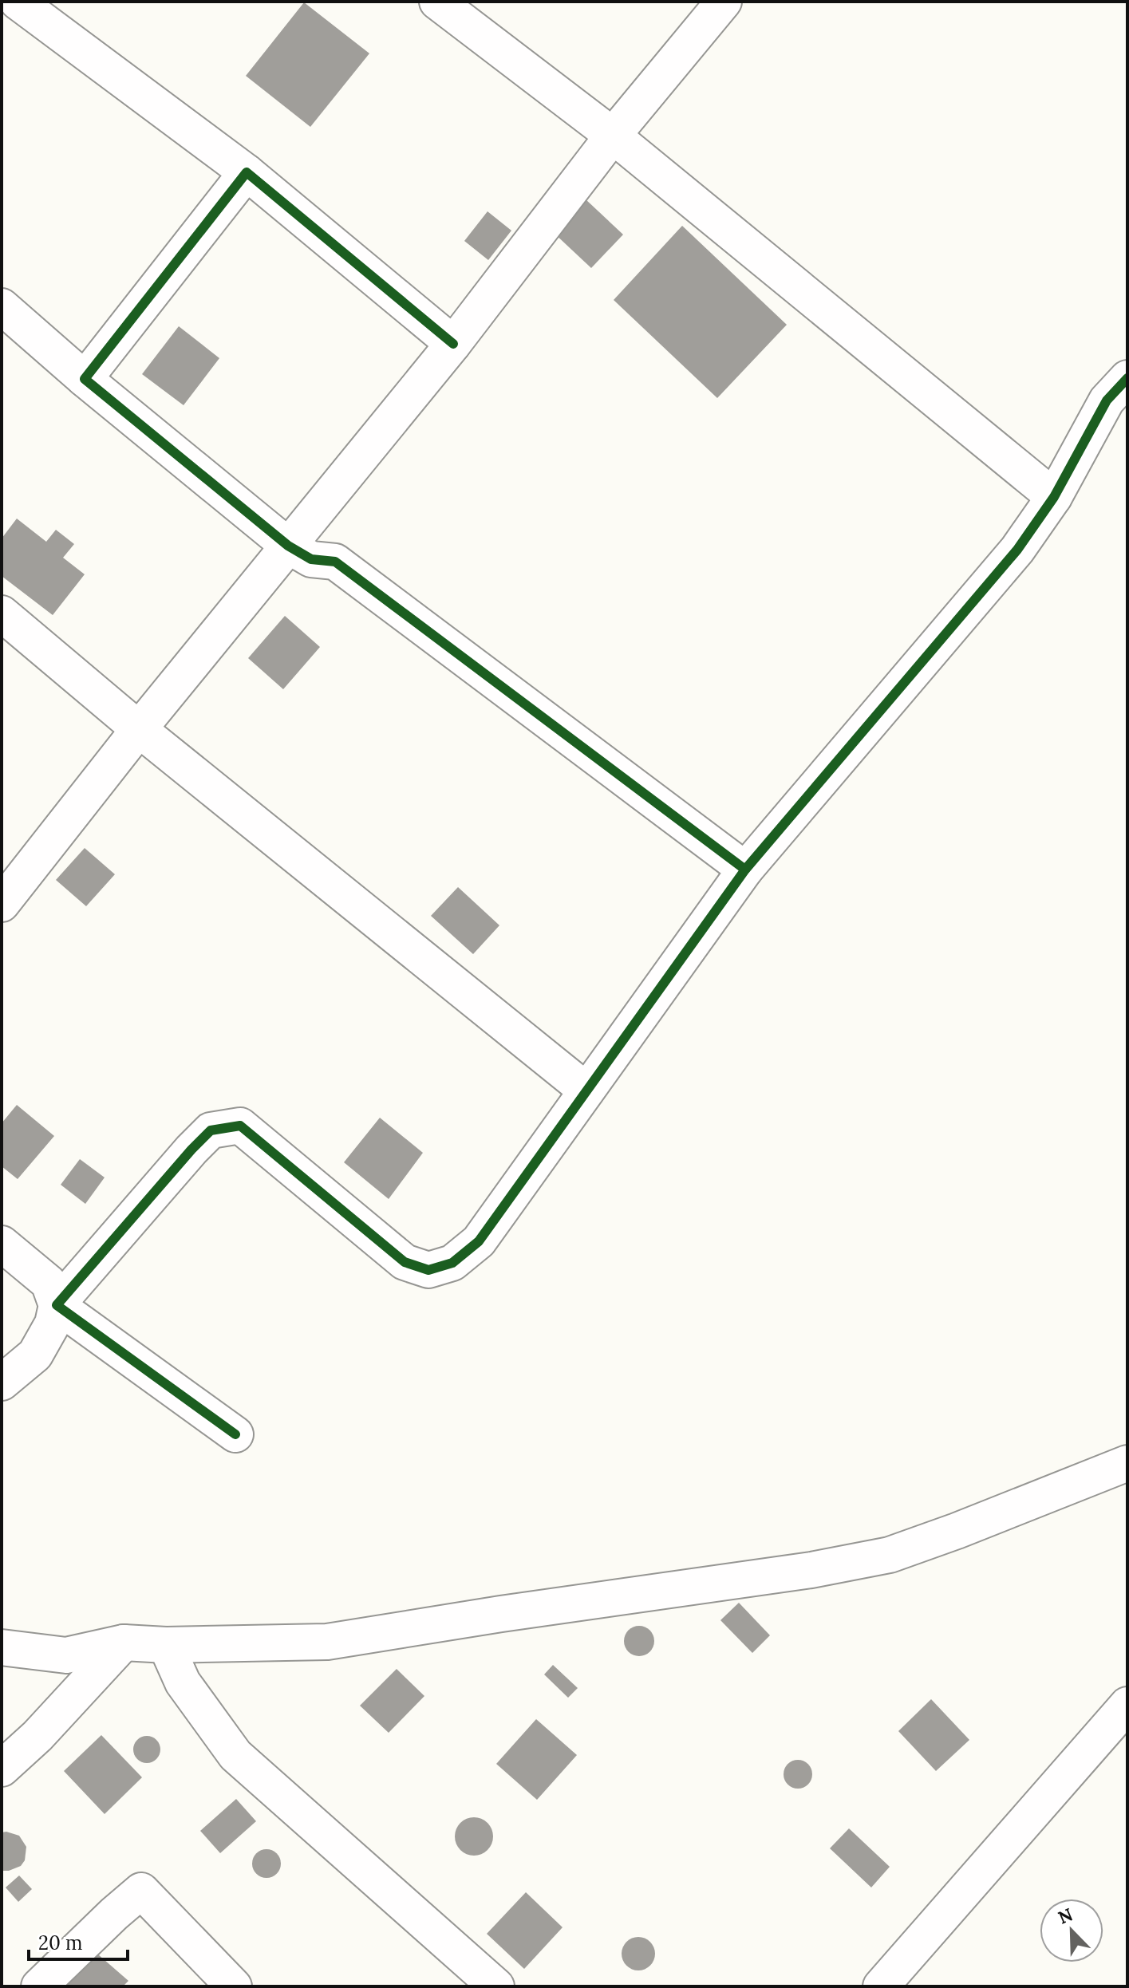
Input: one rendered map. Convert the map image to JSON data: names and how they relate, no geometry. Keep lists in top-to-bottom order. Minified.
{"scale_bar":"20 m","north":"top left"}
